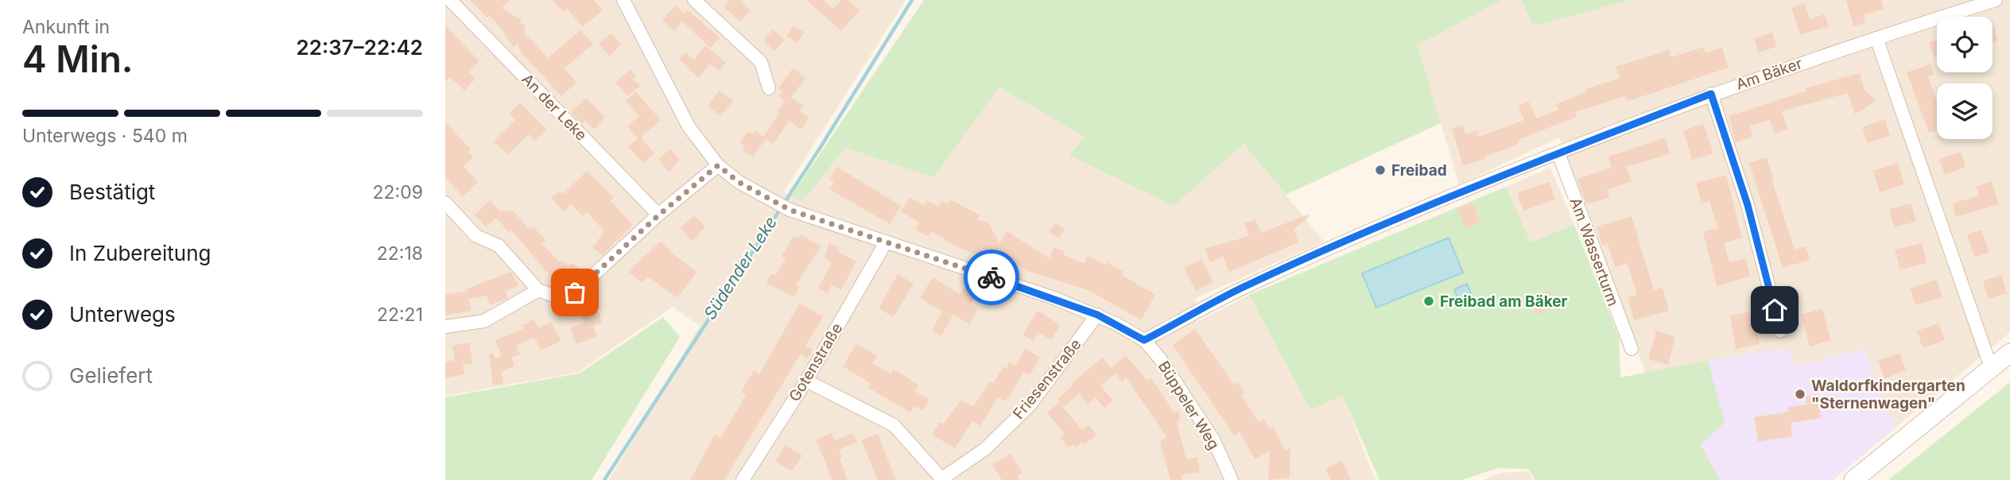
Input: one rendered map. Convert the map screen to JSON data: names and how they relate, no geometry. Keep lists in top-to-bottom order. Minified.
{"streets":{"street":["Am Bäker","An der Leke","Am Wasserturm","Gotenstraße","Friesenstraße","Büppeler Weg"]},"crossings":[["Am Bäker","Am Wasserturm"],["Am Bäker","Büppeler Weg"],["Gotenstraße","Büppeler Weg"],["Friesenstraße","Büppeler Weg"]],"water":["Südender Leke"],"places":["Freibad","Freibad am Bäker","Waldorfkindergarten \"Sternenwagen\""],"page":{"heading":["4 Min.","Ankunft in","22:37–22:42"],"bar":"Unterwegs · 540 m","list":[["Bestätigt","22:09"],["In Zubereitung","22:18"],["Unterwegs","22:21"],"Geliefert"]}}
